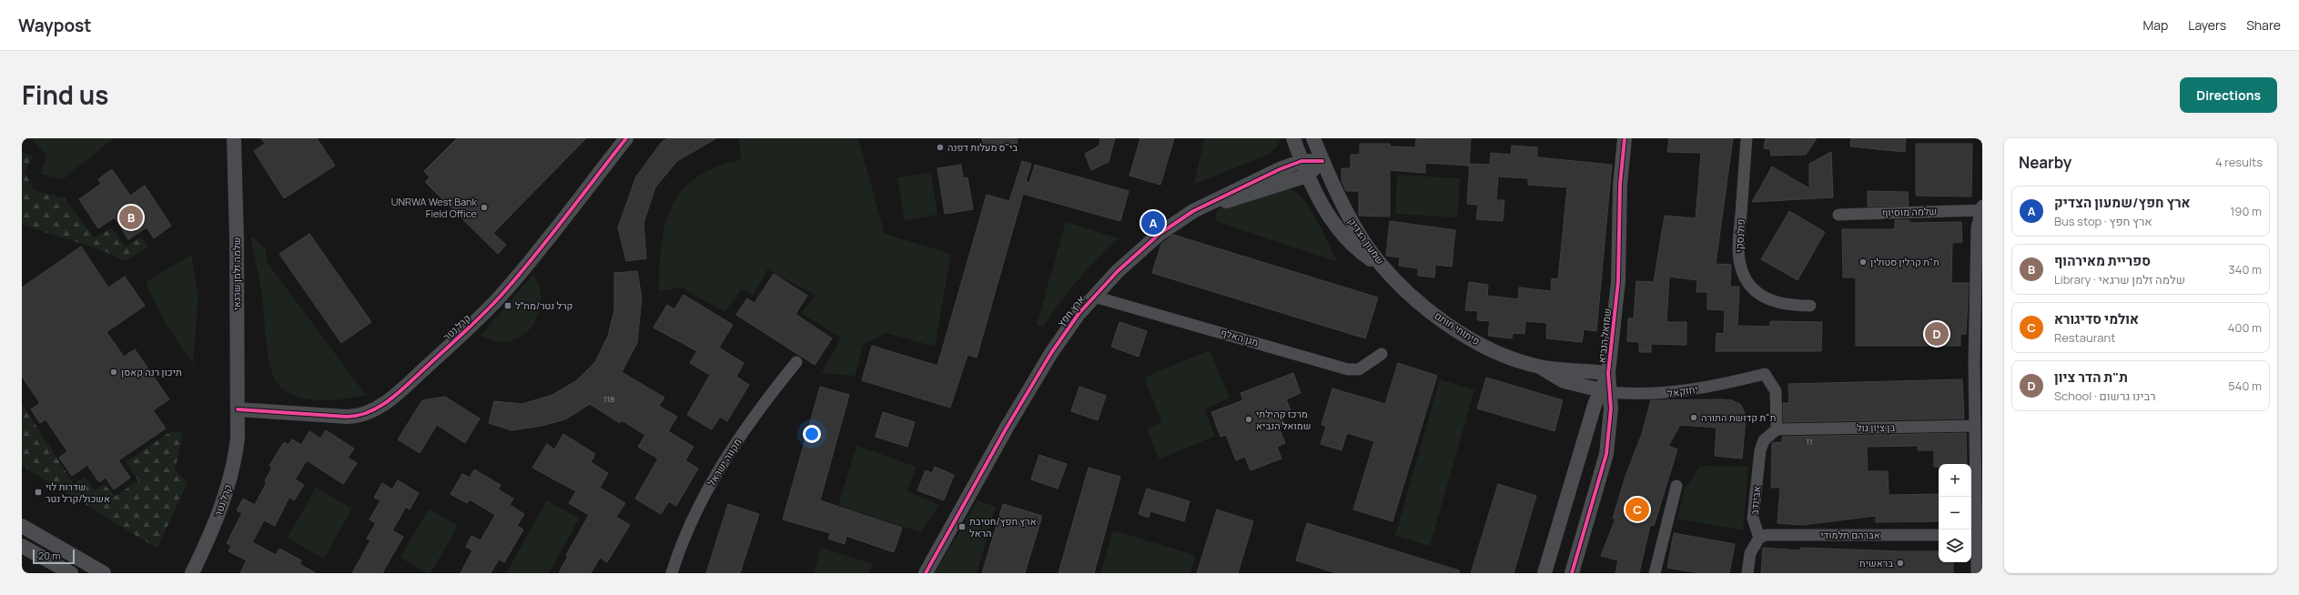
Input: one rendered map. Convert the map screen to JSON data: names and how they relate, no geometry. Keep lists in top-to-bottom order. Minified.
{"streets":{"street":["שלמה מוסיוף","פולנסקי","שמעון הצדיק","שלמה זלמן שרגאי","ארץ חפץ","קרל נטר","פיתוחי חותם","שמואל הנביא","מגן האלף","יחזקאל","בן ציון גול","מקווה ישראל","אבינדב","אברהם תלמודי"]},"crossings":[["שמעון הצדיק","ארץ חפץ"],["שמעון הצדיק","פיתוחי חותם"],["שלמה זלמן שרגאי","קרל נטר"],["ארץ חפץ","מגן האלף"],["פיתוחי חותם","שמואל הנביא"],["פיתוחי חותם","יחזקאל"],["שמואל הנביא","יחזקאל"],["יחזקאל","בן ציון גול"],["יחזקאל","אבינדב"],["בן ציון גול","אבינדב"],["אבינדב","אברהם תלמודי"]],"places":{"other":["בי\"ס מעלות דפנה","UNRWA West Bank Field Office","ת\"ת קרלין סטולין","תיכון רנה קאסן","ת\"ת קדושת התורה","מרכז קהילתי שמואל הנביא","בראשית"],"transit":["קרל נטר/מח״ל","שדרות לוי אשכול/קרל נטר","ארץ חפץ/חטיבת הראל"]},"house_numbers":["118","11"],"scale_bar":"20 m","page":{"header":"Waypost","nav":["Map","Layers","Share"],"title":"Find us","buttons":"Directions","heading":["Nearby","4 results"],"list":[{"mark":"A","name":"ארץ חפץ/שמעון הצדיק","note":"Bus stop · ארץ חפץ","value":"190 m"},{"mark":"B","name":"ספריית מאירהוף","note":"Library · שלמה זלמן שרגאי","value":"340 m"},{"mark":"C","name":"אולמי סדיגורא","note":"Restaurant","value":"400 m"},{"mark":"D","name":"ת\"ת הדר ציון","note":"School · רבינו גרשום","value":"540 m"}],"pins":["B","A","D","C"],"map_buttons":["+","−"],"scale":"20 m"}}
